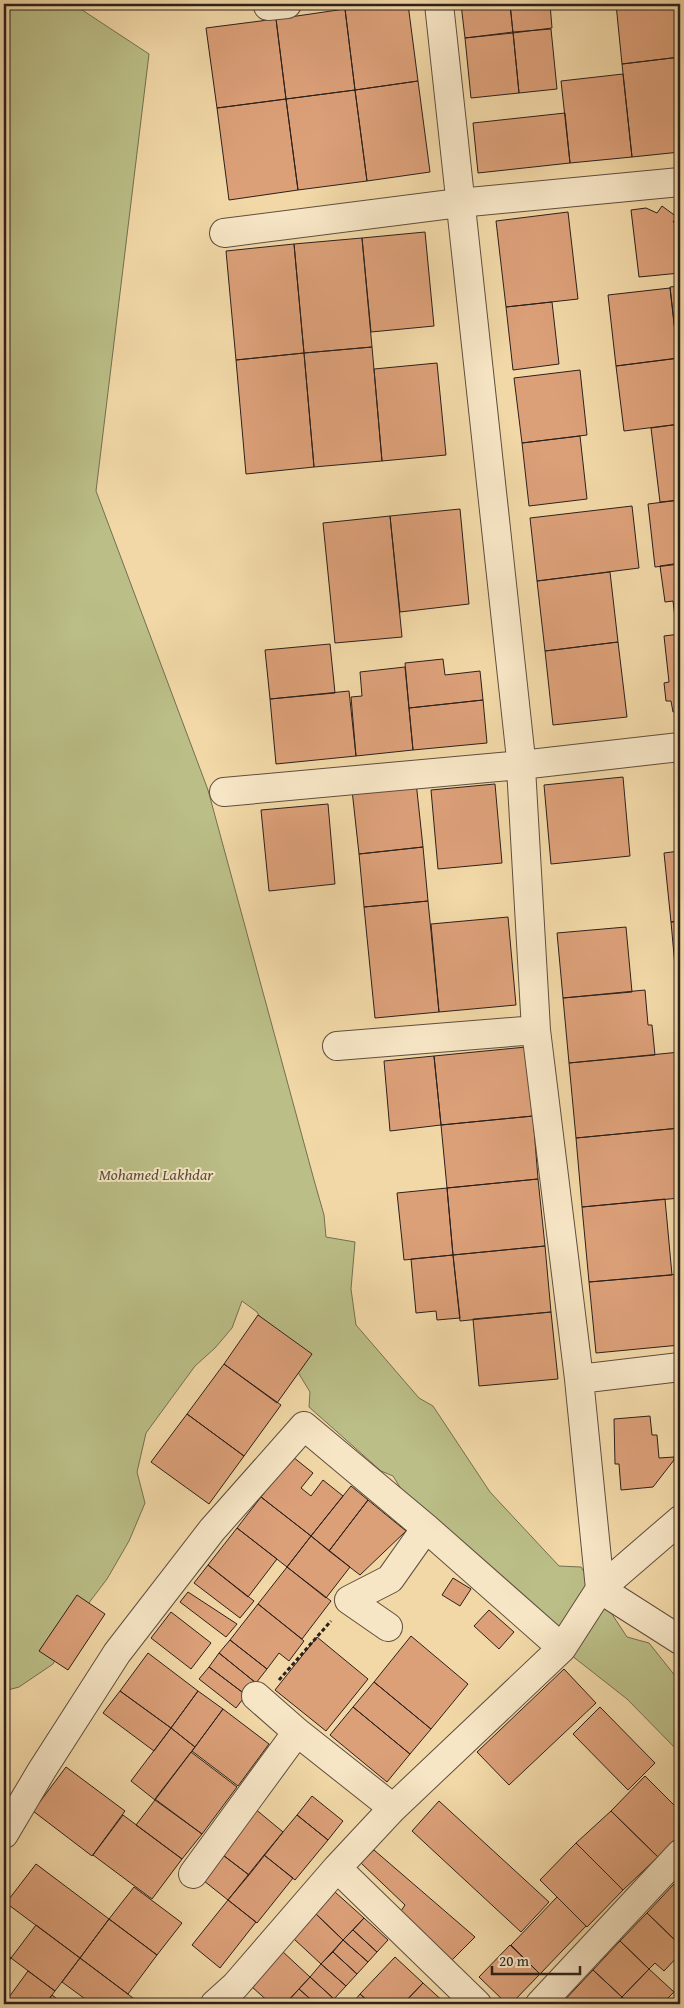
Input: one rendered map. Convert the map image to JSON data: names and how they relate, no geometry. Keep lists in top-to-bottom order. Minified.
{"parks":["Mohamed Lakhdar"],"scale_bar":"20 m"}
